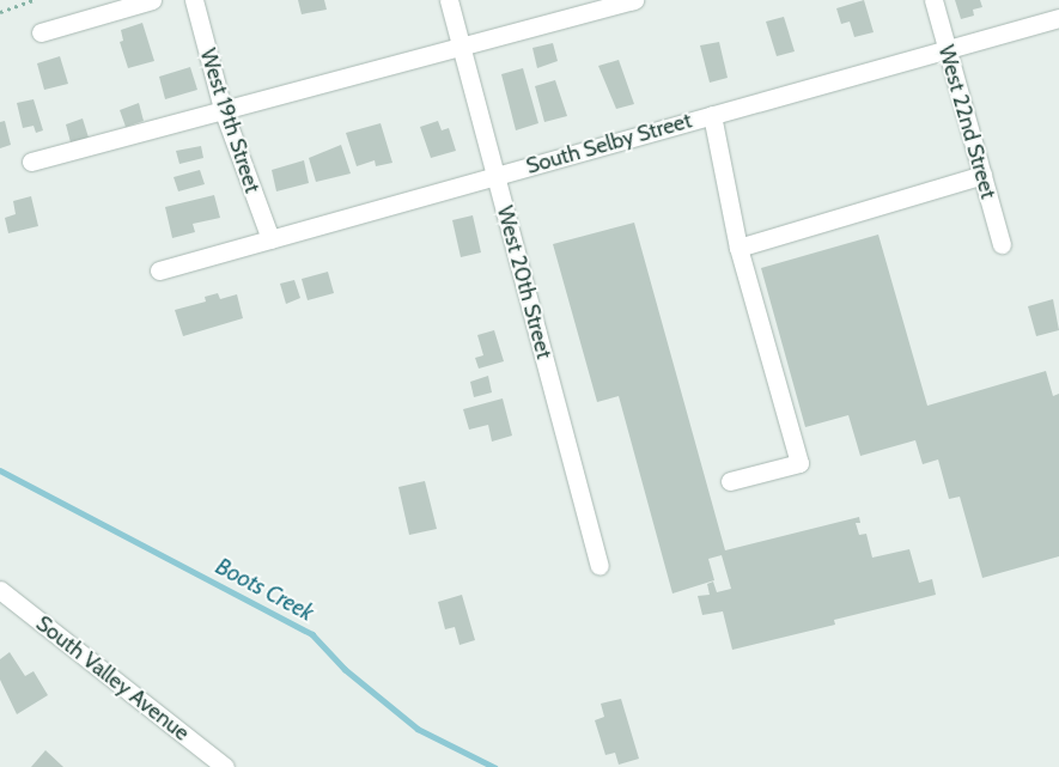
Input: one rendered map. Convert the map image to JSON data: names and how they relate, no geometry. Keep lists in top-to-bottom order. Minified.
{"streets":{"street":["West 19th Street","West 22nd Street","South Selby Street","West 20th Street","South Valley Avenue"]},"crossings":[["West 19th Street","South Selby Street"],["West 22nd Street","South Selby Street"],["South Selby Street","West 20th Street"]],"water":["Boots Creek"]}
